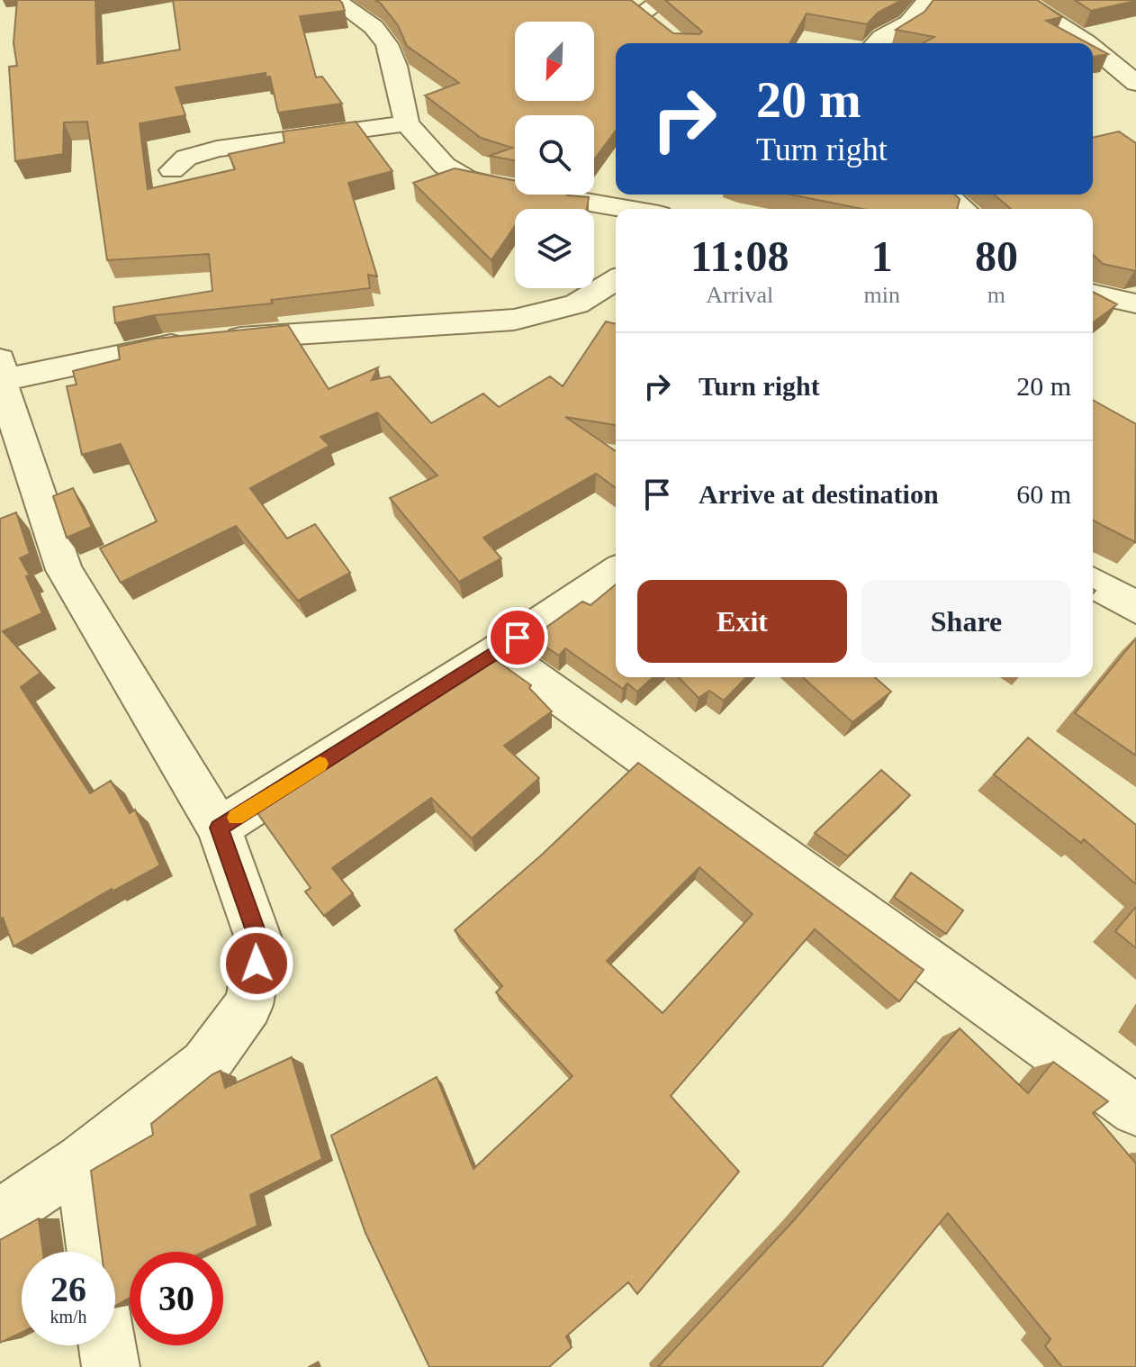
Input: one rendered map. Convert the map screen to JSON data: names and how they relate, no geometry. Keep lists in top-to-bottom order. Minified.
{"north":"bottom left","page":{"turn":["20 m","Turn right"],"eta":["11:08","Arrival","1","min","80","m"],"list":[{"name":"Turn right","value":"20 m"},{"name":"Arrive at destination","value":"60 m"}],"buttons":["Exit","Share"],"speed":"26 km/h","limit":"30"}}
